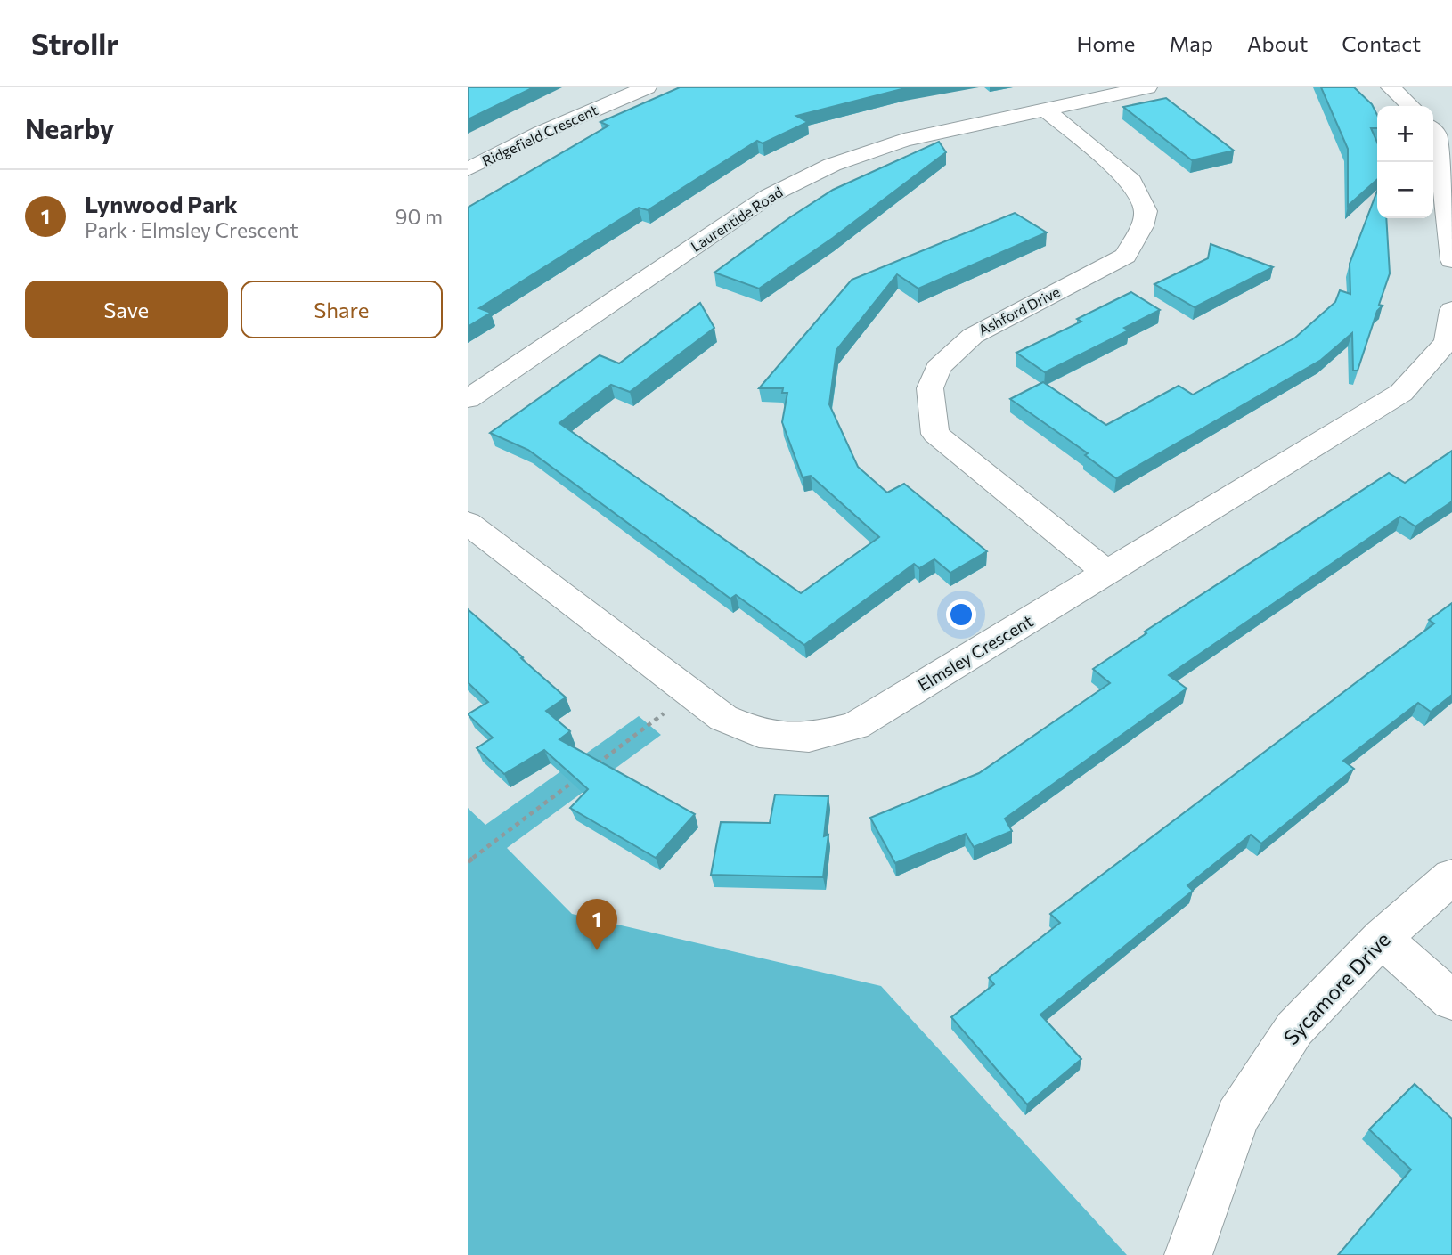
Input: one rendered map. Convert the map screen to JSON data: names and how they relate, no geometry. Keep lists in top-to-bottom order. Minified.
{"streets":{"street":["Ridgefield Crescent","Laurentide Road","Ashford Drive","Elmsley Crescent","Sycamore Drive"]},"crossings":[["Laurentide Road","Ashford Drive"],["Ashford Drive","Elmsley Crescent"]],"page":{"header":"Strollr","nav":["Home","Map","About","Contact"],"heading":"Nearby","map_buttons":["+","−"],"list":[{"mark":"1","name":"Lynwood Park","note":"Park · Elmsley Crescent","value":"90 m"}],"buttons":["Save","Share"],"pins":"1"}}
